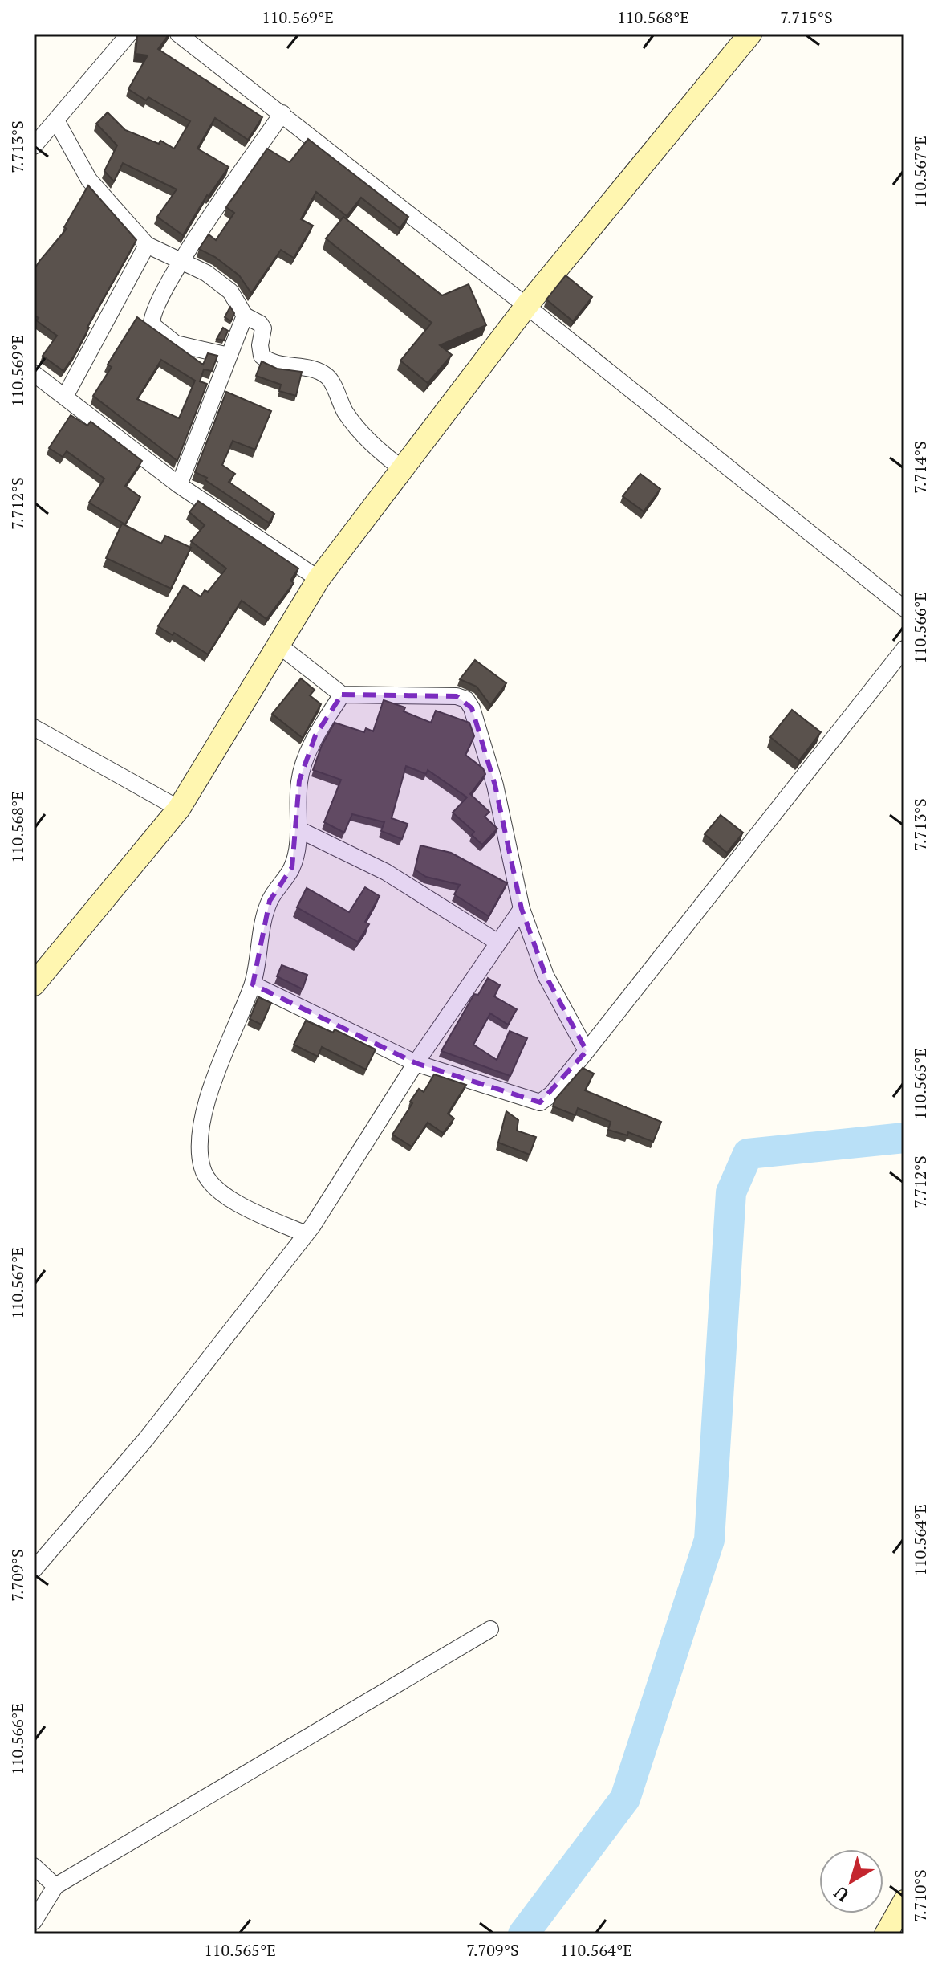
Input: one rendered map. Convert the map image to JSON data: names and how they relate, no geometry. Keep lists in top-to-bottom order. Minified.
{"north":"bottom left","coordinates":["110.569°E","110.568°E","7.715°S","7.713°S","110.567°E","7.714°S","7.712°S","110.566°E","110.565°E","110.564°E","7.709°S","7.710°S"]}
